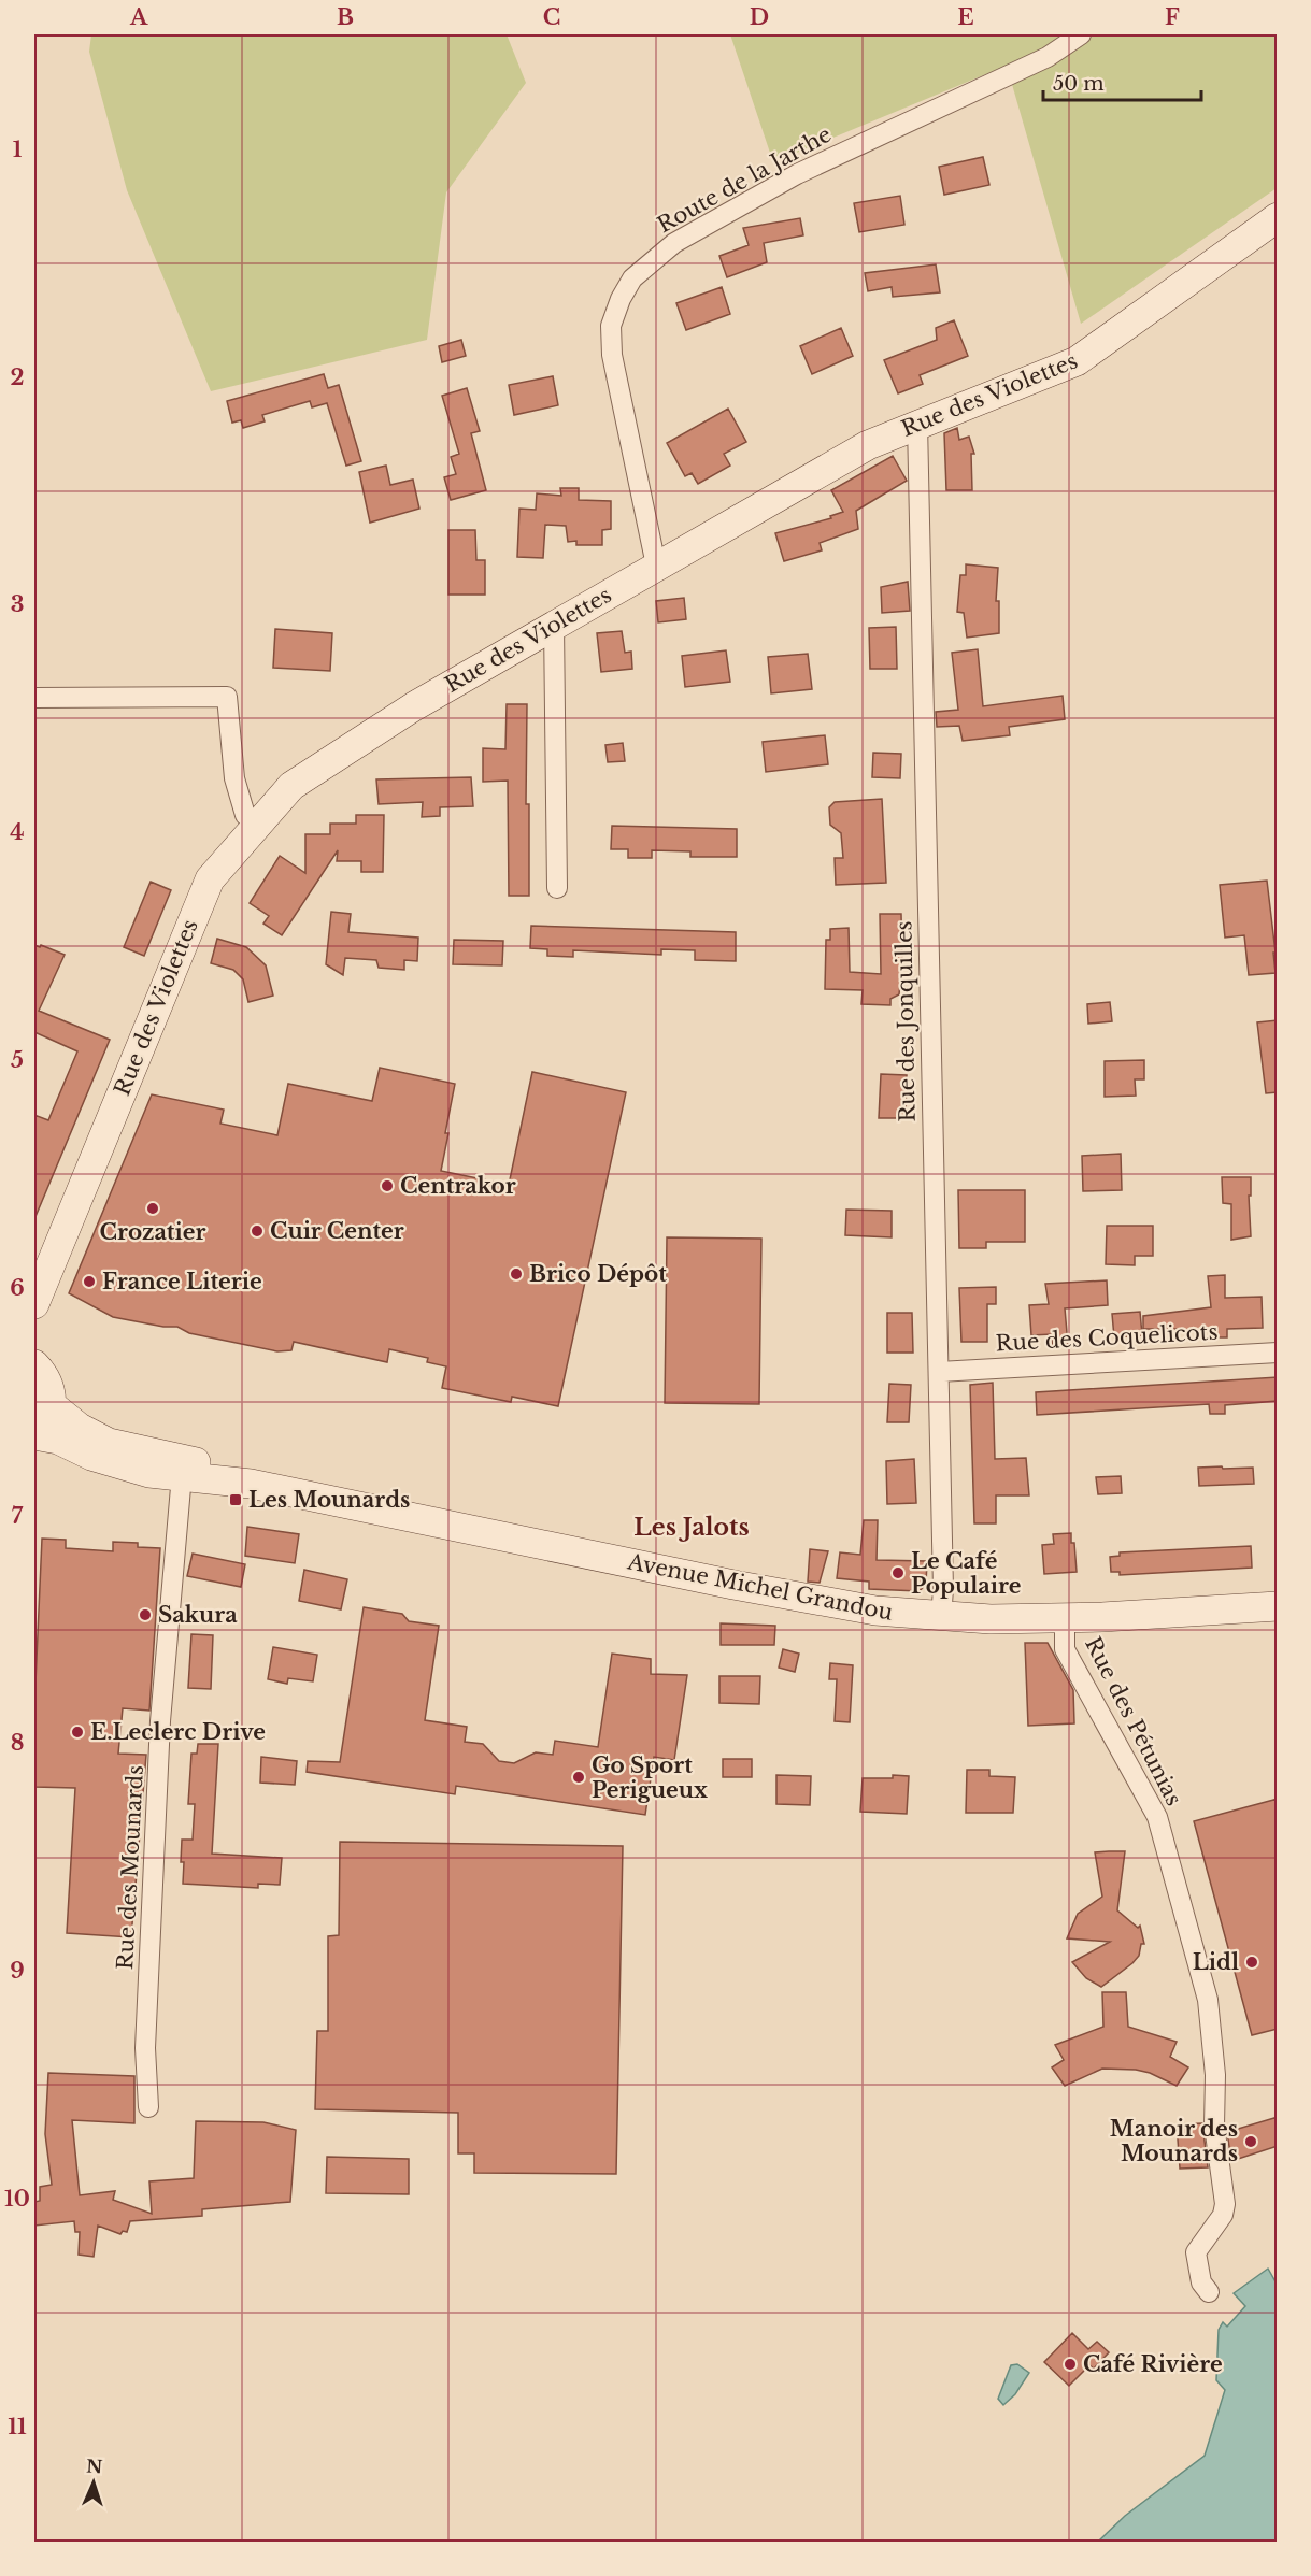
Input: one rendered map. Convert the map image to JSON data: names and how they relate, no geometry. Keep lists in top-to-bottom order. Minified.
{"streets":{"street":["Route de la Jarthe","Rue des Violettes","Rue des Jonquilles","Rue des Coquelicots","Avenue Michel Grandou","Rue des Pétunias","Rue des Mounards"]},"crossings":[["Route de la Jarthe","Rue des Violettes"],["Rue des Violettes","Rue des Jonquilles"],["Rue des Jonquilles","Rue des Coquelicots"],["Rue des Jonquilles","Avenue Michel Grandou"],["Avenue Michel Grandou","Rue des Pétunias"],["Avenue Michel Grandou","Rue des Mounards"]],"districts":["Les Jalots"],"places":{"other":["Centrakor","Crozatier","Cuir Center","Brico Dépôt","France Literie","Le Café Populaire","Sakura","E.Leclerc Drive","Go Sport Perigueux","Lidl","Manoir des Mounards","Café Rivière"],"transit":["Les Mounards"]},"scale_bar":"50 m","north":"top","grid":{"columns":["A","B","C","D","E","F"],"rows":["1","2","3","4","5","6","7","8","9","10","11"]}}
